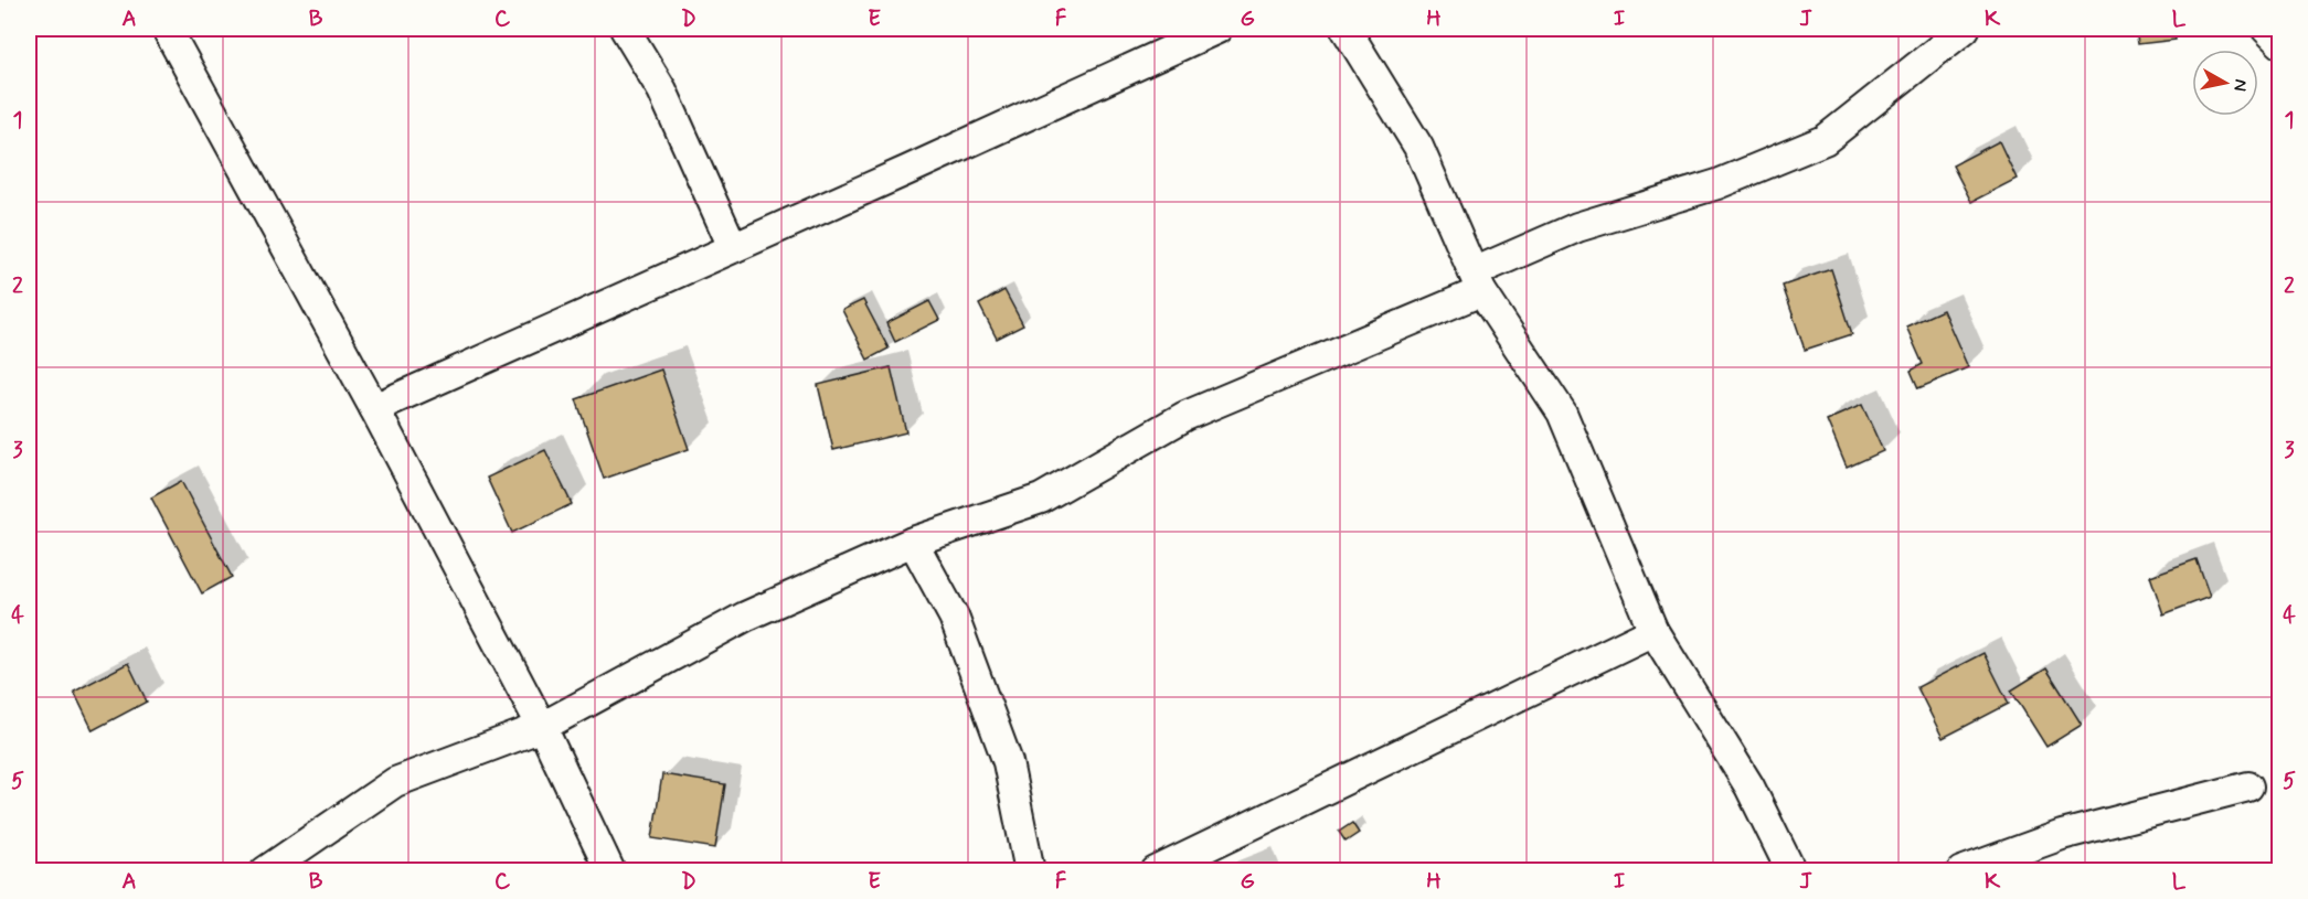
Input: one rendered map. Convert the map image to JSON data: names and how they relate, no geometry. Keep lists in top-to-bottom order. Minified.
{"north":"right","grid":{"columns":["A","B","C","D","E","F","G","H","I","J","K","L"],"rows":["1","2","3","4","5"]}}
